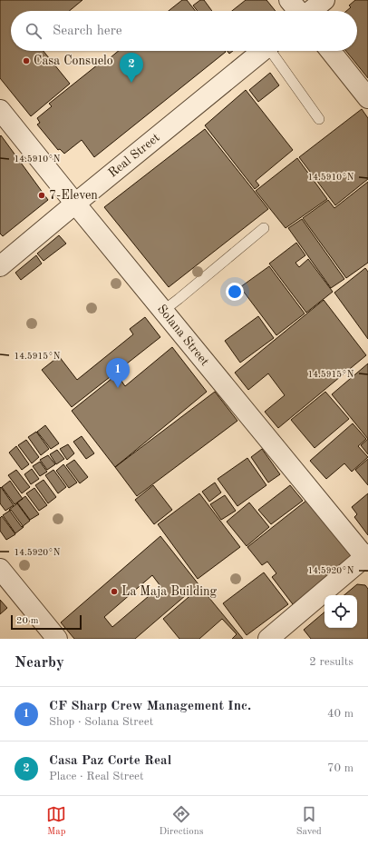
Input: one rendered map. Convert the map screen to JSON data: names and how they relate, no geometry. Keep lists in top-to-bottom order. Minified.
{"streets":{"street":["Real Street","Solana Street"]},"crossings":[["Real Street","Solana Street"]],"places":["Casa Consuelo","7-Eleven","La Maja Building"],"scale_bar":"20 m","page":{"search":"Search here","pins":["2","1"],"scale":"20 m","heading":["Nearby","2 results"],"list":[{"mark":"1","name":"CF Sharp Crew Management Inc.","note":"Shop · Solana Street","value":"40 m"},{"mark":"2","name":"Casa Paz Corte Real","note":"Place · Real Street","value":"70 m"}],"nav":["Map","Directions","Saved"]},"coordinates":["14.5910°N","14.5915°N","14.5920°N"]}
